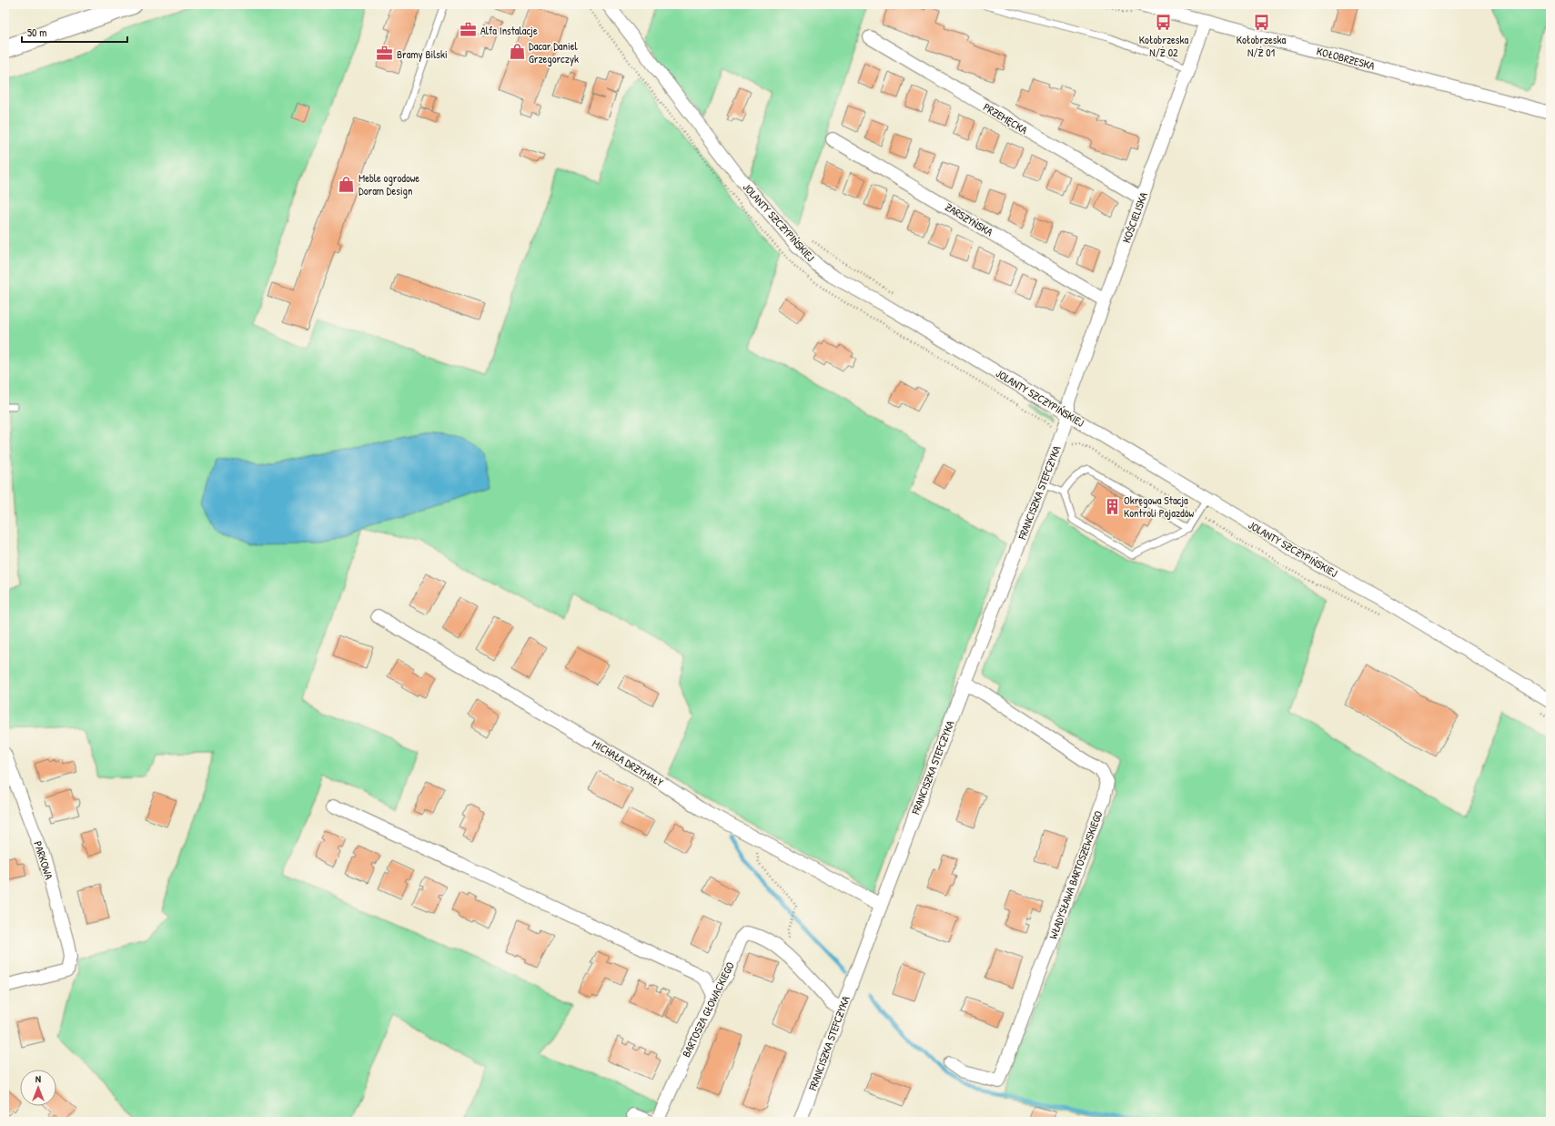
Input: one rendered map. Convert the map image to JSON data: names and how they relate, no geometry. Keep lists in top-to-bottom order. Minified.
{"streets":{"street":["KOŁOBRZESKA","PRZEMĘCKA","KOŚCIELISKA","ZARSZYŃSKA","JOLANTY SZCZYPIŃSKIEJ","FRANCISZKA STEFCZYKA","MICHAŁA DRZYMAŁY","PARKOWA","WŁADYSŁAWA BARTOSZEWSKIEGO","BARTOSZA GŁOWACKIEGO"]},"crossings":[["KOŁOBRZESKA","KOŚCIELISKA"],["PRZEMĘCKA","KOŚCIELISKA"],["KOŚCIELISKA","ZARSZYŃSKA"],["KOŚCIELISKA","JOLANTY SZCZYPIŃSKIEJ"],["KOŚCIELISKA","FRANCISZKA STEFCZYKA"],["JOLANTY SZCZYPIŃSKIEJ","FRANCISZKA STEFCZYKA"],["FRANCISZKA STEFCZYKA","MICHAŁA DRZYMAŁY"],["FRANCISZKA STEFCZYKA","WŁADYSŁAWA BARTOSZEWSKIEGO"],["FRANCISZKA STEFCZYKA","BARTOSZA GŁOWACKIEGO"]],"places":{"bus stop":["Kołobrzeska N/Ż 02","Kołobrzeska N/Ż 01"],"office":["Alfa Instalacje","Bramy Bilski"],"shop":["Dacar Daniel Grzegorczyk","Meble ogrodowe Doram Design"],"building":["Okręgowa Stacja Kontroli Pojazdów"]},"scale_bar":"50 m","north":"top"}
